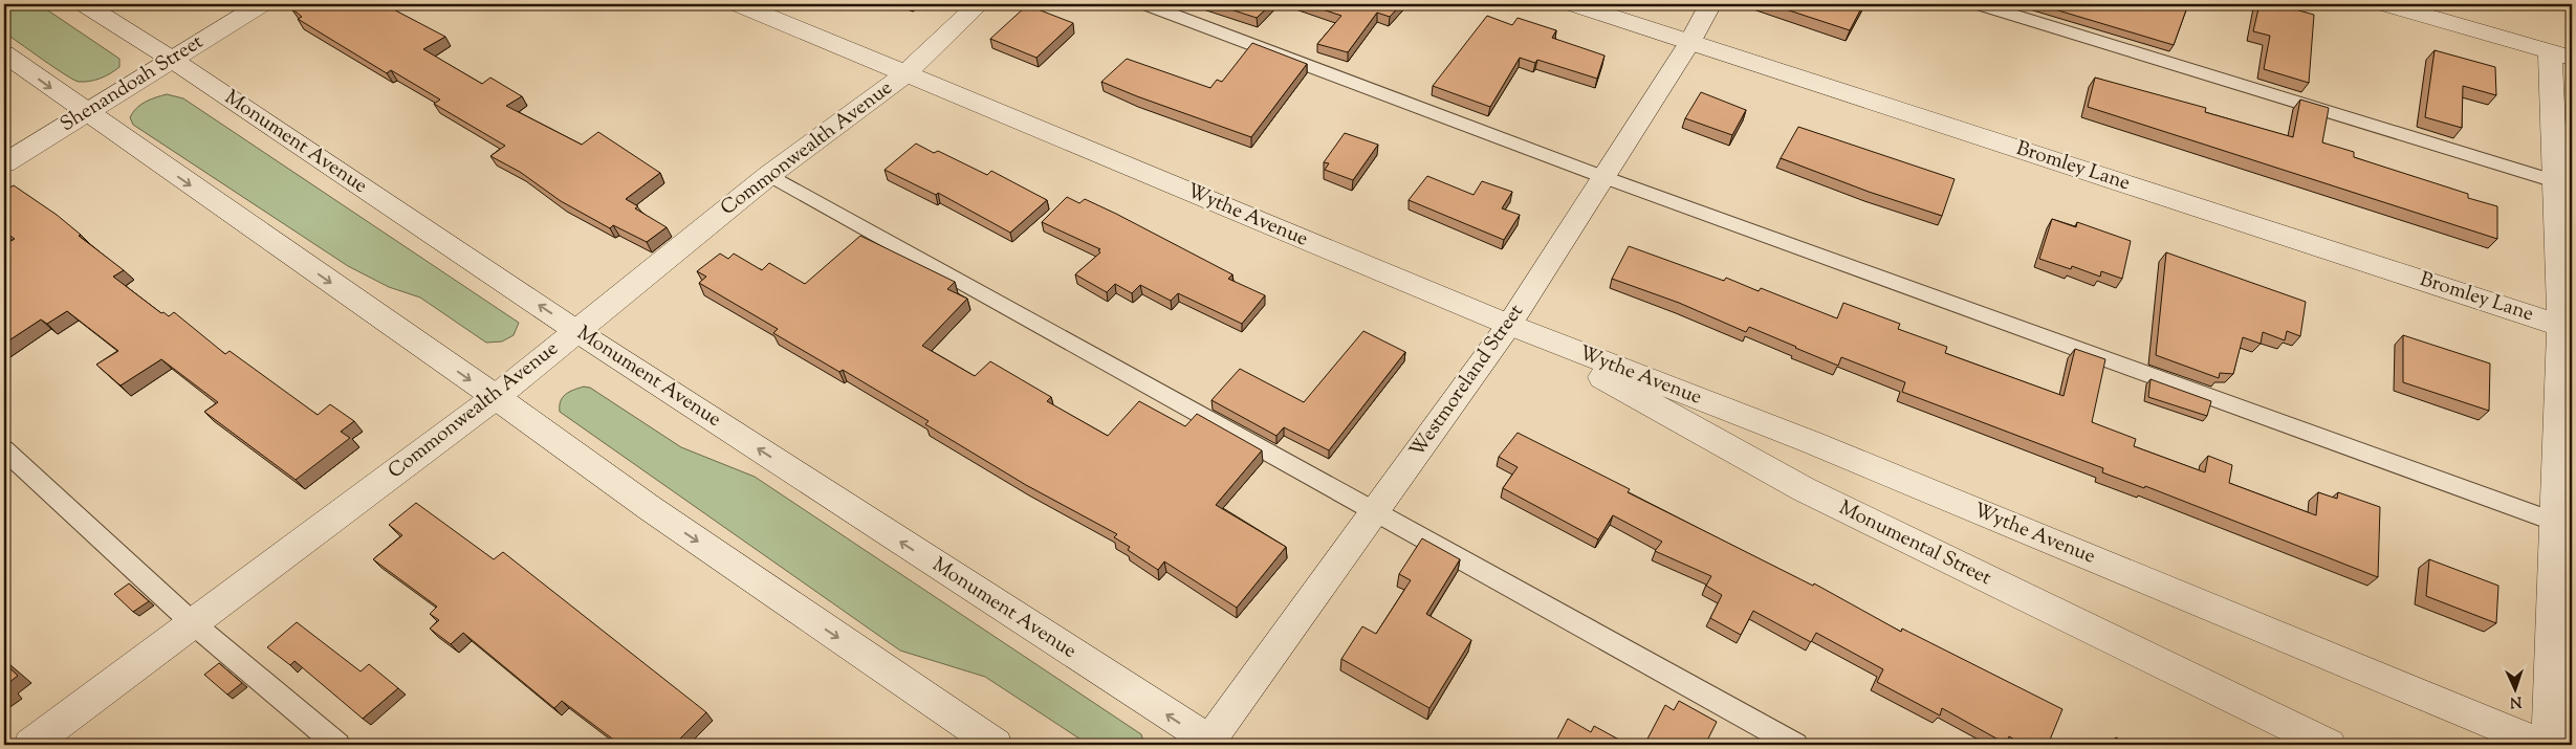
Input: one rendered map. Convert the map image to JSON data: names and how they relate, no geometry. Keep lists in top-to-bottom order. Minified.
{"streets":{"street":["Shenandoah Street","Monument Avenue","Commonwealth Avenue","Bromley Lane","Wythe Avenue","Westmoreland Street","Monumental Street"]},"crossings":[["Shenandoah Street","Monument Avenue"],["Monument Avenue","Commonwealth Avenue"],["Monument Avenue","Westmoreland Street"],["Commonwealth Avenue","Wythe Avenue"],["Bromley Lane","Westmoreland Street"],["Wythe Avenue","Westmoreland Street"],["Wythe Avenue","Monumental Street"],["Westmoreland Street","Monumental Street"]],"north":"bottom"}
